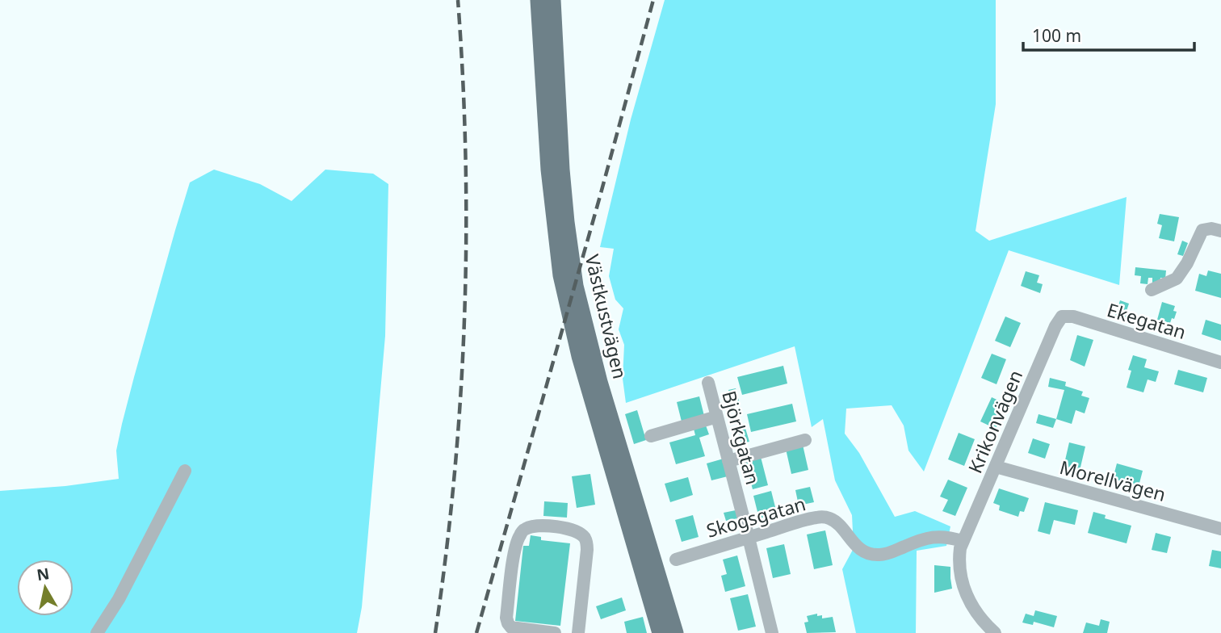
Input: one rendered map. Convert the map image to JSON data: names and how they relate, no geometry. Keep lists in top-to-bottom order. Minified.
{"streets":{"main road":["Västkustvägen"],"street":["Ekegatan","Krikonvägen","Björkgatan","Morellvägen","Skogsgatan"]},"crossings":[["Ekegatan","Krikonvägen"],["Krikonvägen","Morellvägen"],["Krikonvägen","Skogsgatan"],["Björkgatan","Skogsgatan"]],"scale_bar":"100 m","north":"top"}
